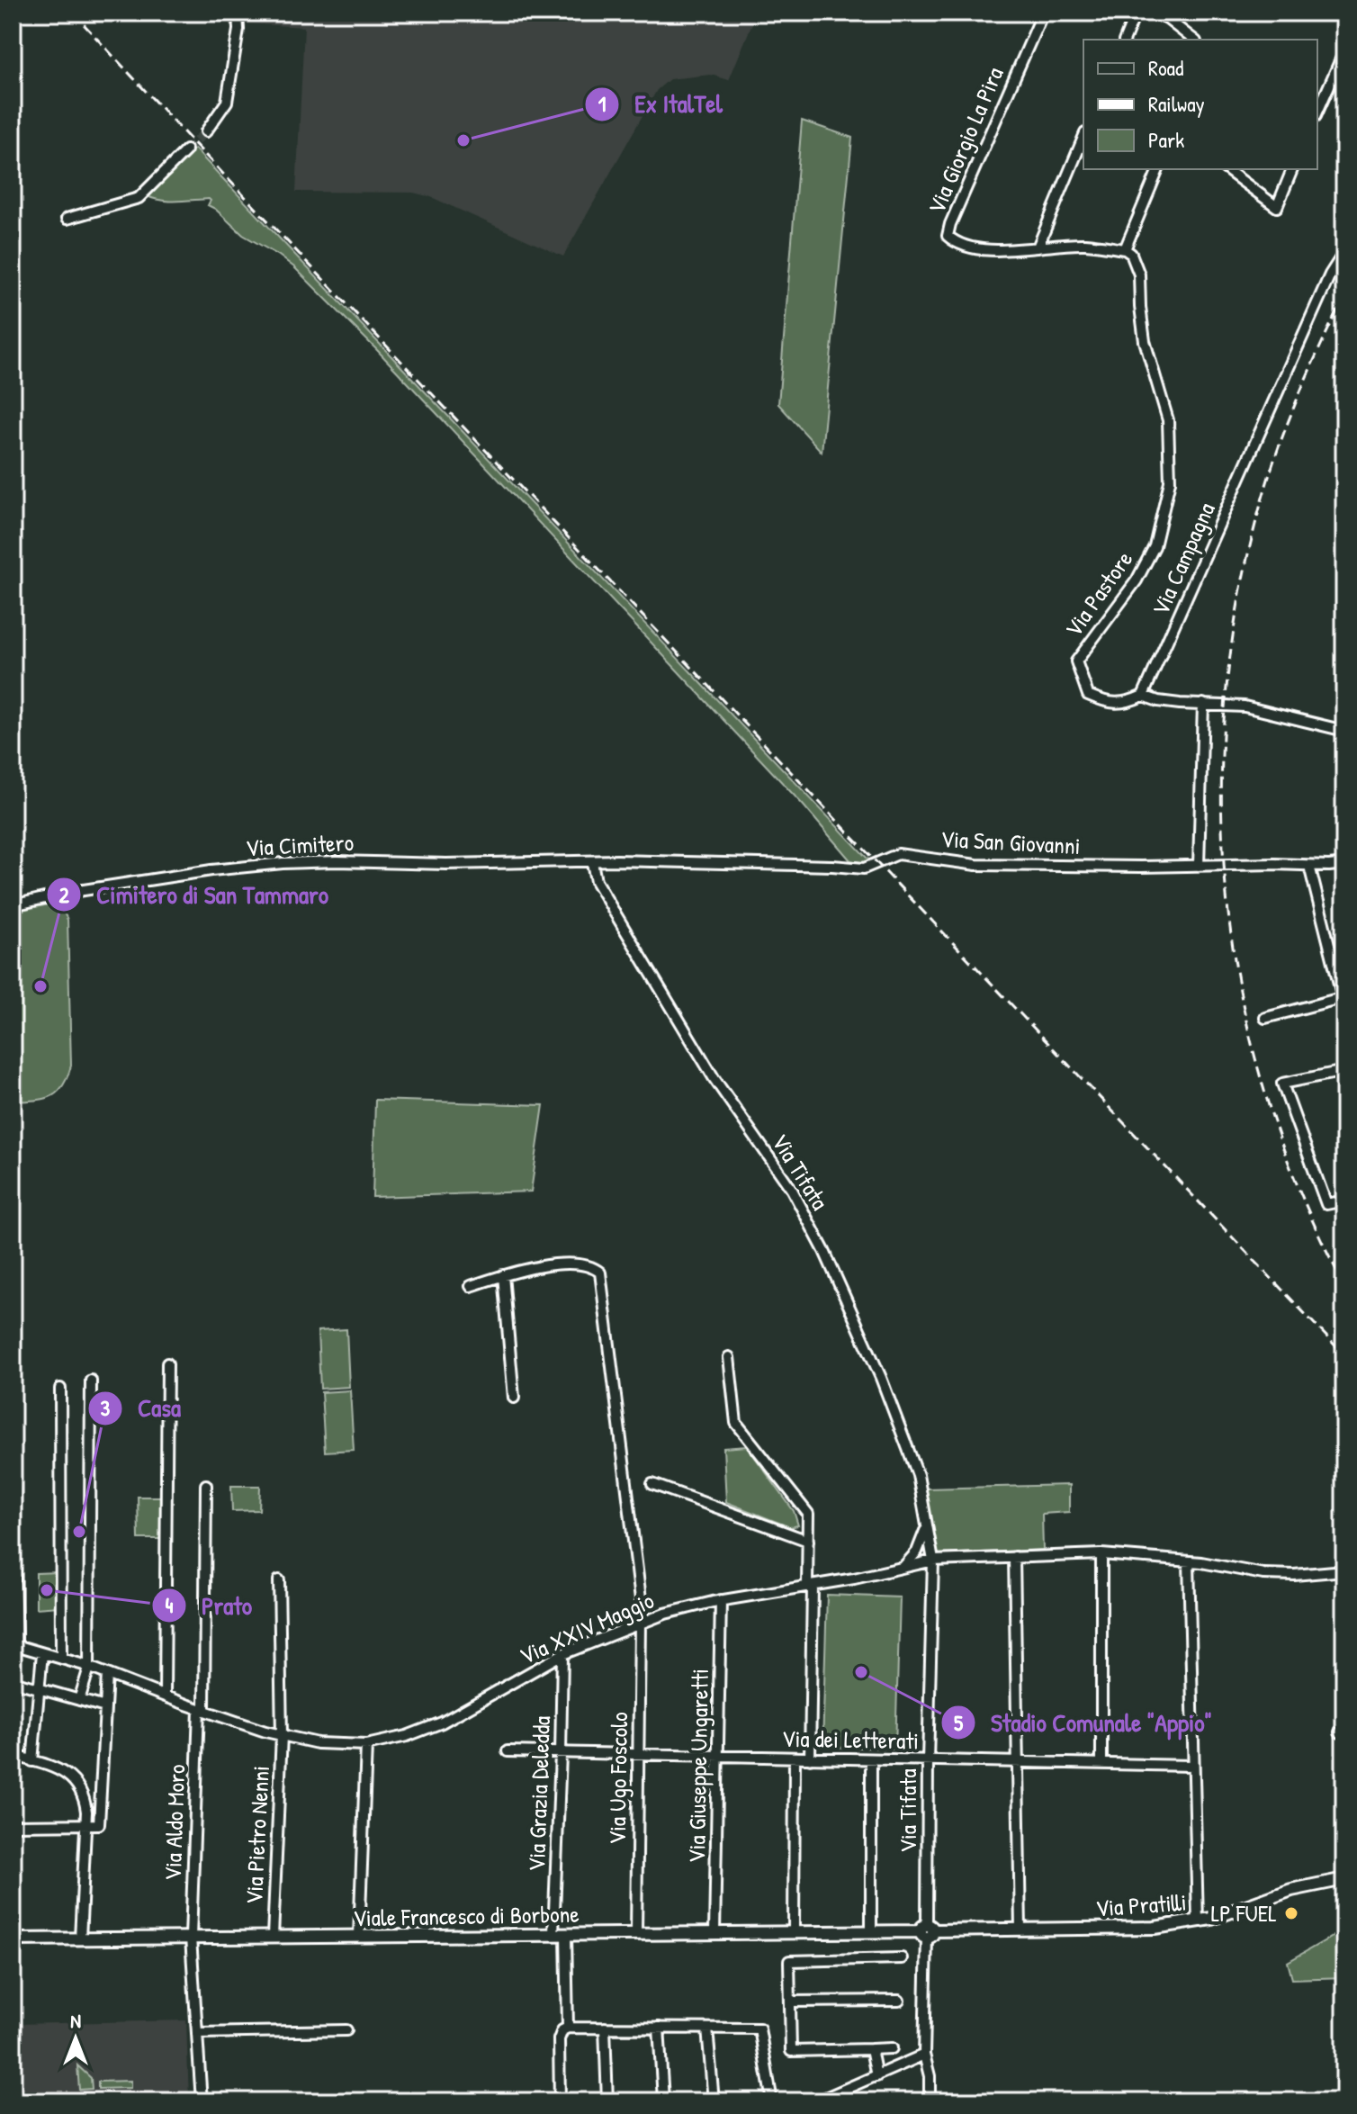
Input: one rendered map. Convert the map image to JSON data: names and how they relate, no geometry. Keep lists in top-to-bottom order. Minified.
{"streets":{"street":["Via Giorgio La Pira","Via Campagna","Via Pastore","Via San Giovanni","Via Cimitero","Via Tifata","Via XXIV Maggio","Via dei Letterati","Via Giuseppe Ungaretti","Via Ugo Foscolo","Via Grazia Deledda","Via Aldo Moro","Via Pietro Nenni","Via Pratilli","Viale Francesco di Borbone"]},"crossings":[["Via Giorgio La Pira","Via Pastore"],["Via Campagna","Via Pastore"],["Via San Giovanni","Via Cimitero"],["Via San Giovanni","Via Tifata"],["Via Cimitero","Via Tifata"],["Via Tifata","Via XXIV Maggio"],["Via Tifata","Via dei Letterati"],["Via Tifata","Via Pratilli"],["Via Tifata","Viale Francesco di Borbone"],["Via XXIV Maggio","Via Giuseppe Ungaretti"],["Via XXIV Maggio","Via Ugo Foscolo"],["Via XXIV Maggio","Via Grazia Deledda"],["Via XXIV Maggio","Via Aldo Moro"],["Via XXIV Maggio","Via Pietro Nenni"],["Via dei Letterati","Via Giuseppe Ungaretti"],["Via dei Letterati","Via Ugo Foscolo"],["Via dei Letterati","Via Grazia Deledda"],["Via Giuseppe Ungaretti","Viale Francesco di Borbone"],["Via Ugo Foscolo","Viale Francesco di Borbone"],["Via Grazia Deledda","Viale Francesco di Borbone"],["Via Aldo Moro","Viale Francesco di Borbone"],["Via Pietro Nenni","Viale Francesco di Borbone"],["Via Pratilli","Viale Francesco di Borbone"]],"places":["Ex ItalTel","Cimitero di San Tammaro","Casa","Prato","Stadio Comunale \"Appio\"","LP FUEL"],"legend":["Road","Railway","Park"],"north":"top"}
